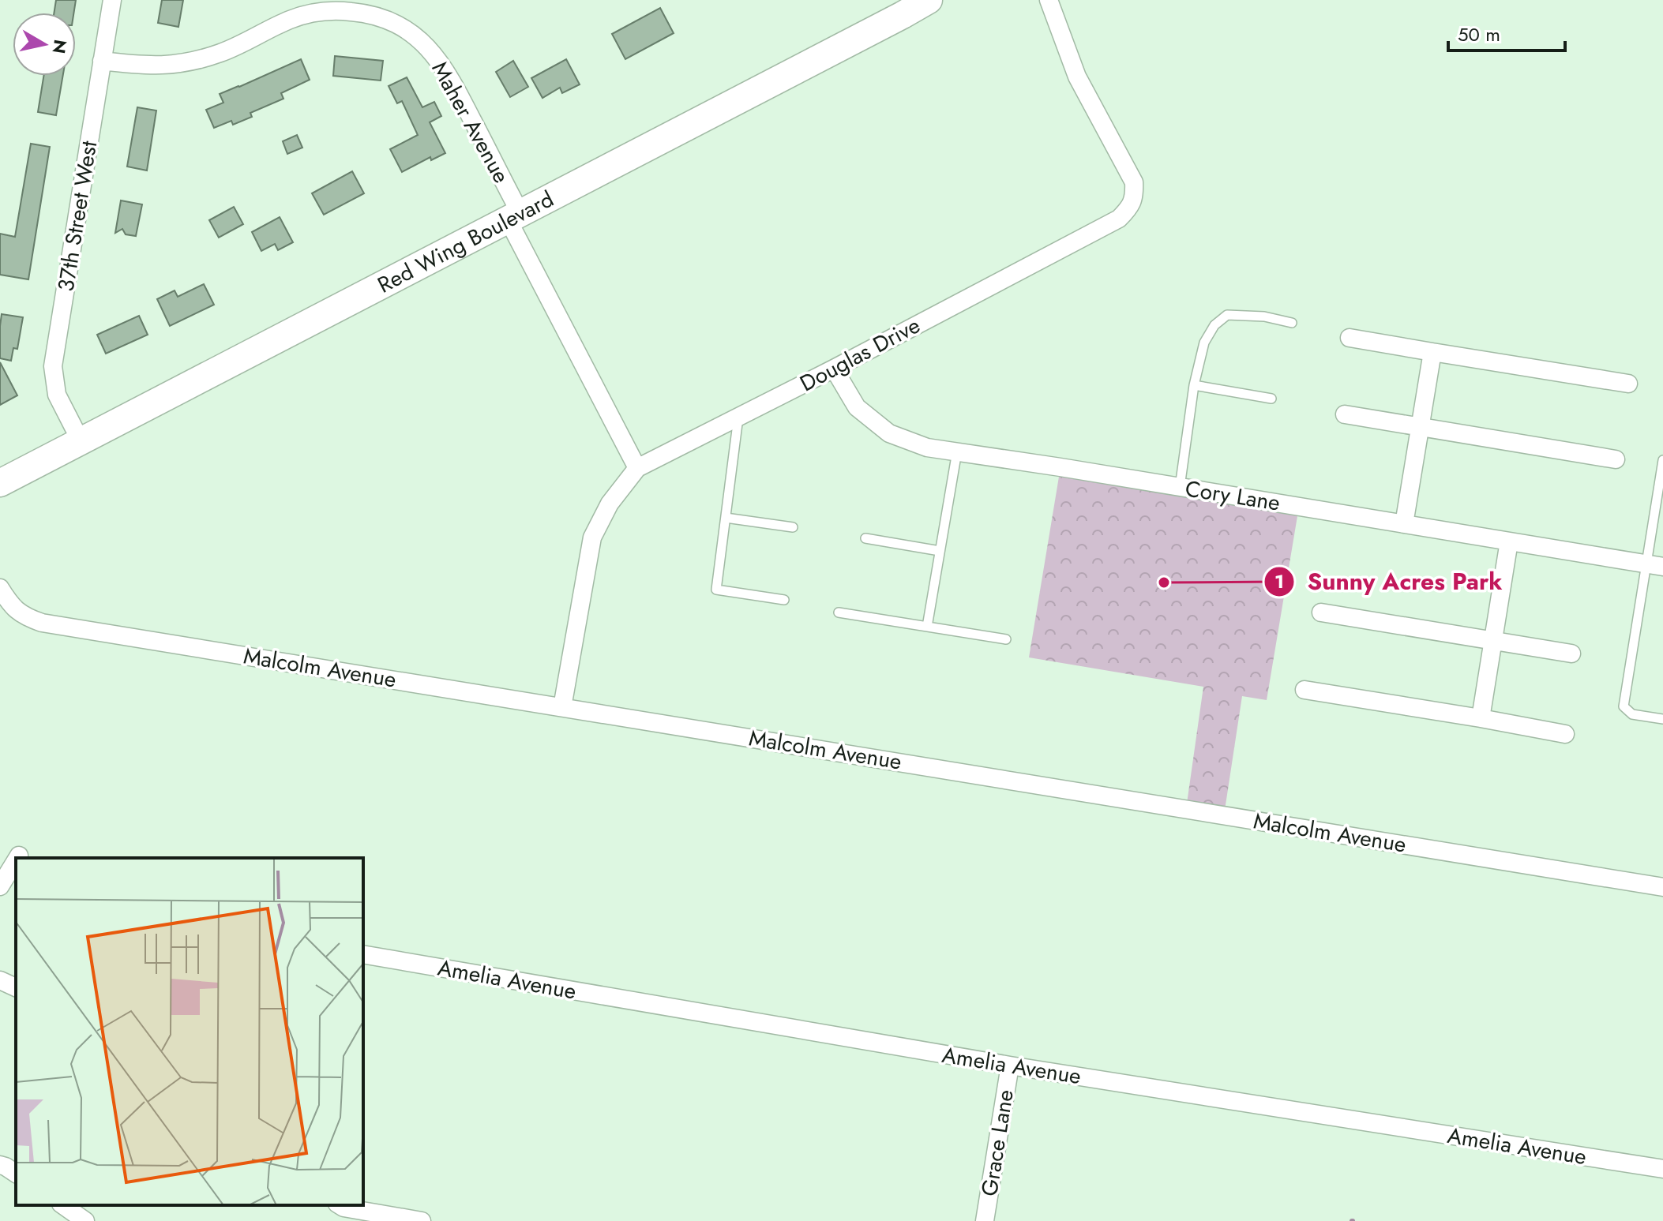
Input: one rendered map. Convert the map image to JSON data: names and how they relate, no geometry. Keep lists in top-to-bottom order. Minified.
{"streets":{"main road":["Red Wing Boulevard"],"street":["Maher Avenue","37th Street West","Douglas Drive","Cory Lane","Malcolm Avenue","Amelia Avenue","Grace Lane"]},"crossings":[["Maher Avenue","37th Street West"],["Maher Avenue","Red Wing Boulevard"],["Maher Avenue","Douglas Drive"],["37th Street West","Red Wing Boulevard"],["Douglas Drive","Cory Lane"],["Douglas Drive","Malcolm Avenue"],["Amelia Avenue","Grace Lane"]],"places":["Sunny Acres Park"],"scale_bar":"50 m","north":"right"}
